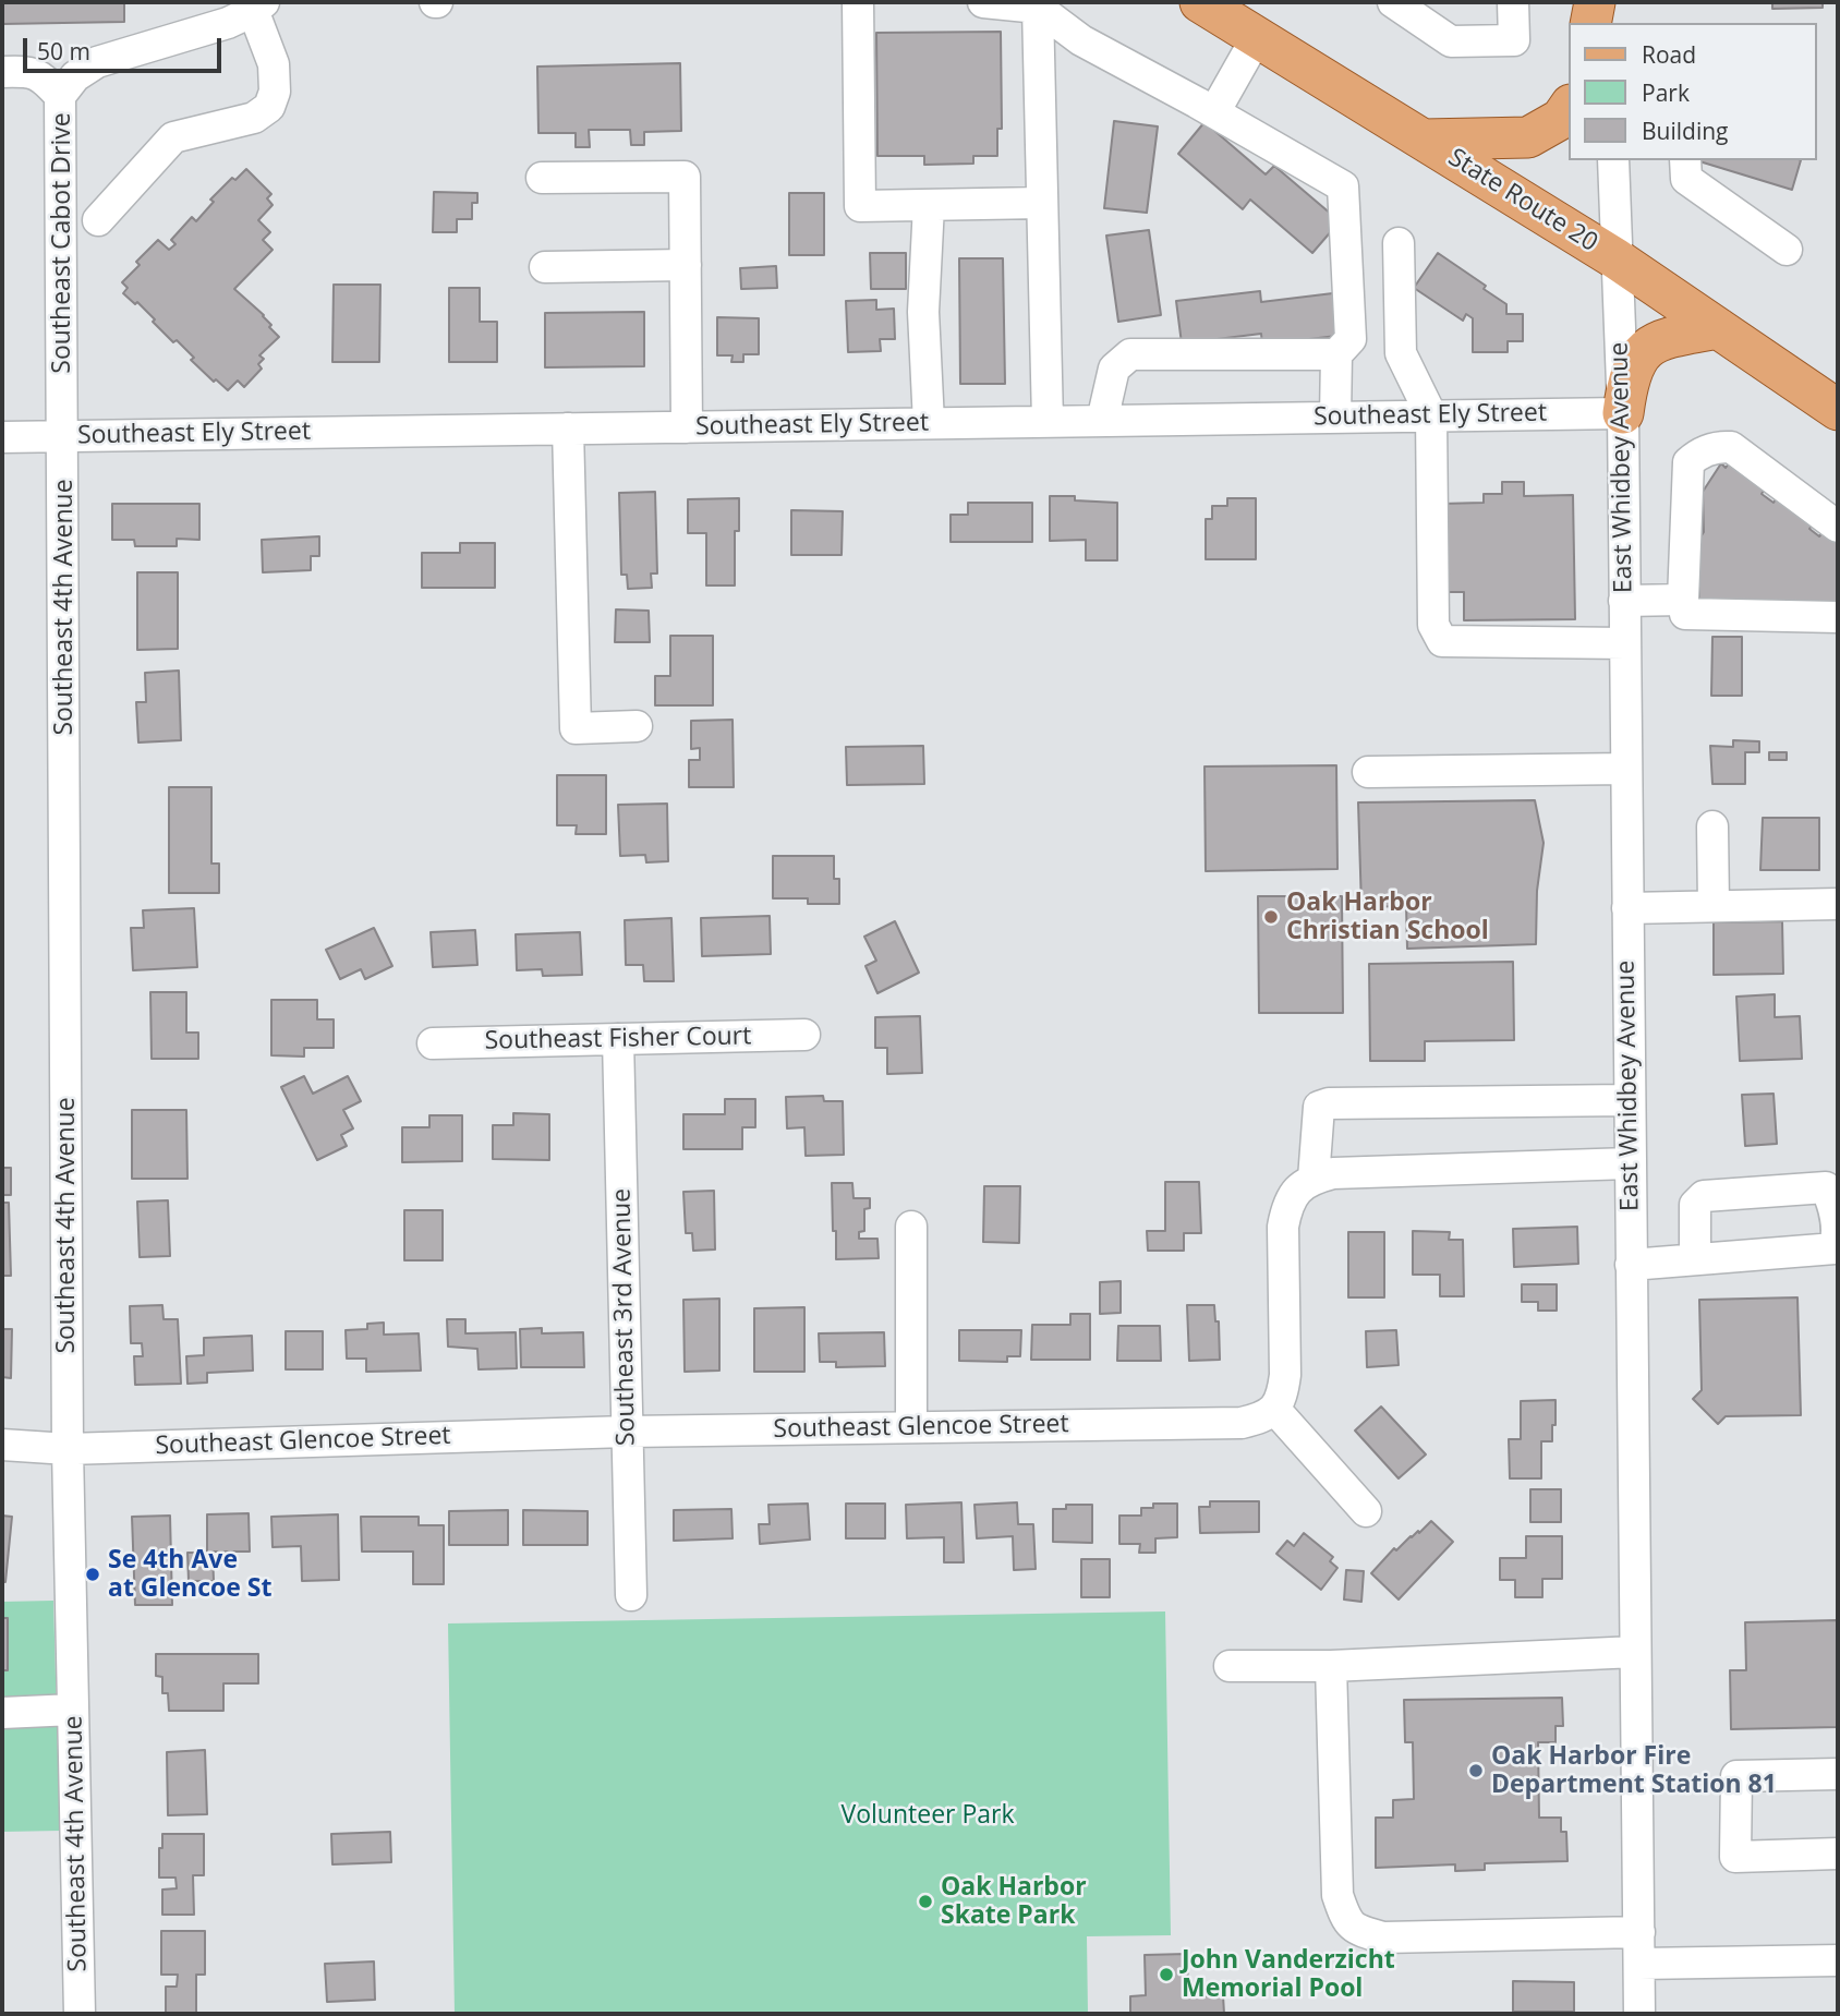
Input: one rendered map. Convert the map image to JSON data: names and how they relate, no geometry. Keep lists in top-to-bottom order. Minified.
{"streets":{"main road":["State Route 20"],"street":["Southeast Cabot Drive","Southeast Ely Street","East Whidbey Avenue","Southeast 4th Avenue","Southeast Fisher Court","Southeast 3rd Avenue","Southeast Glencoe Street"]},"crossings":[["State Route 20","East Whidbey Avenue"],["Southeast Cabot Drive","Southeast Ely Street"],["Southeast Cabot Drive","Southeast 4th Avenue"],["Southeast Ely Street","East Whidbey Avenue"],["Southeast Ely Street","Southeast 4th Avenue"],["Southeast 4th Avenue","Southeast Glencoe Street"],["Southeast Fisher Court","Southeast 3rd Avenue"],["Southeast 3rd Avenue","Southeast Glencoe Street"]],"parks":["Volunteer Park"],"places":["Oak Harbor Christian School","Se 4th Ave at Glencoe St","Oak Harbor Fire Department Station 81","Oak Harbor Skate Park","John Vanderzicht Memorial Pool"],"legend":["Road","Park","Building"],"scale_bar":"50 m"}
